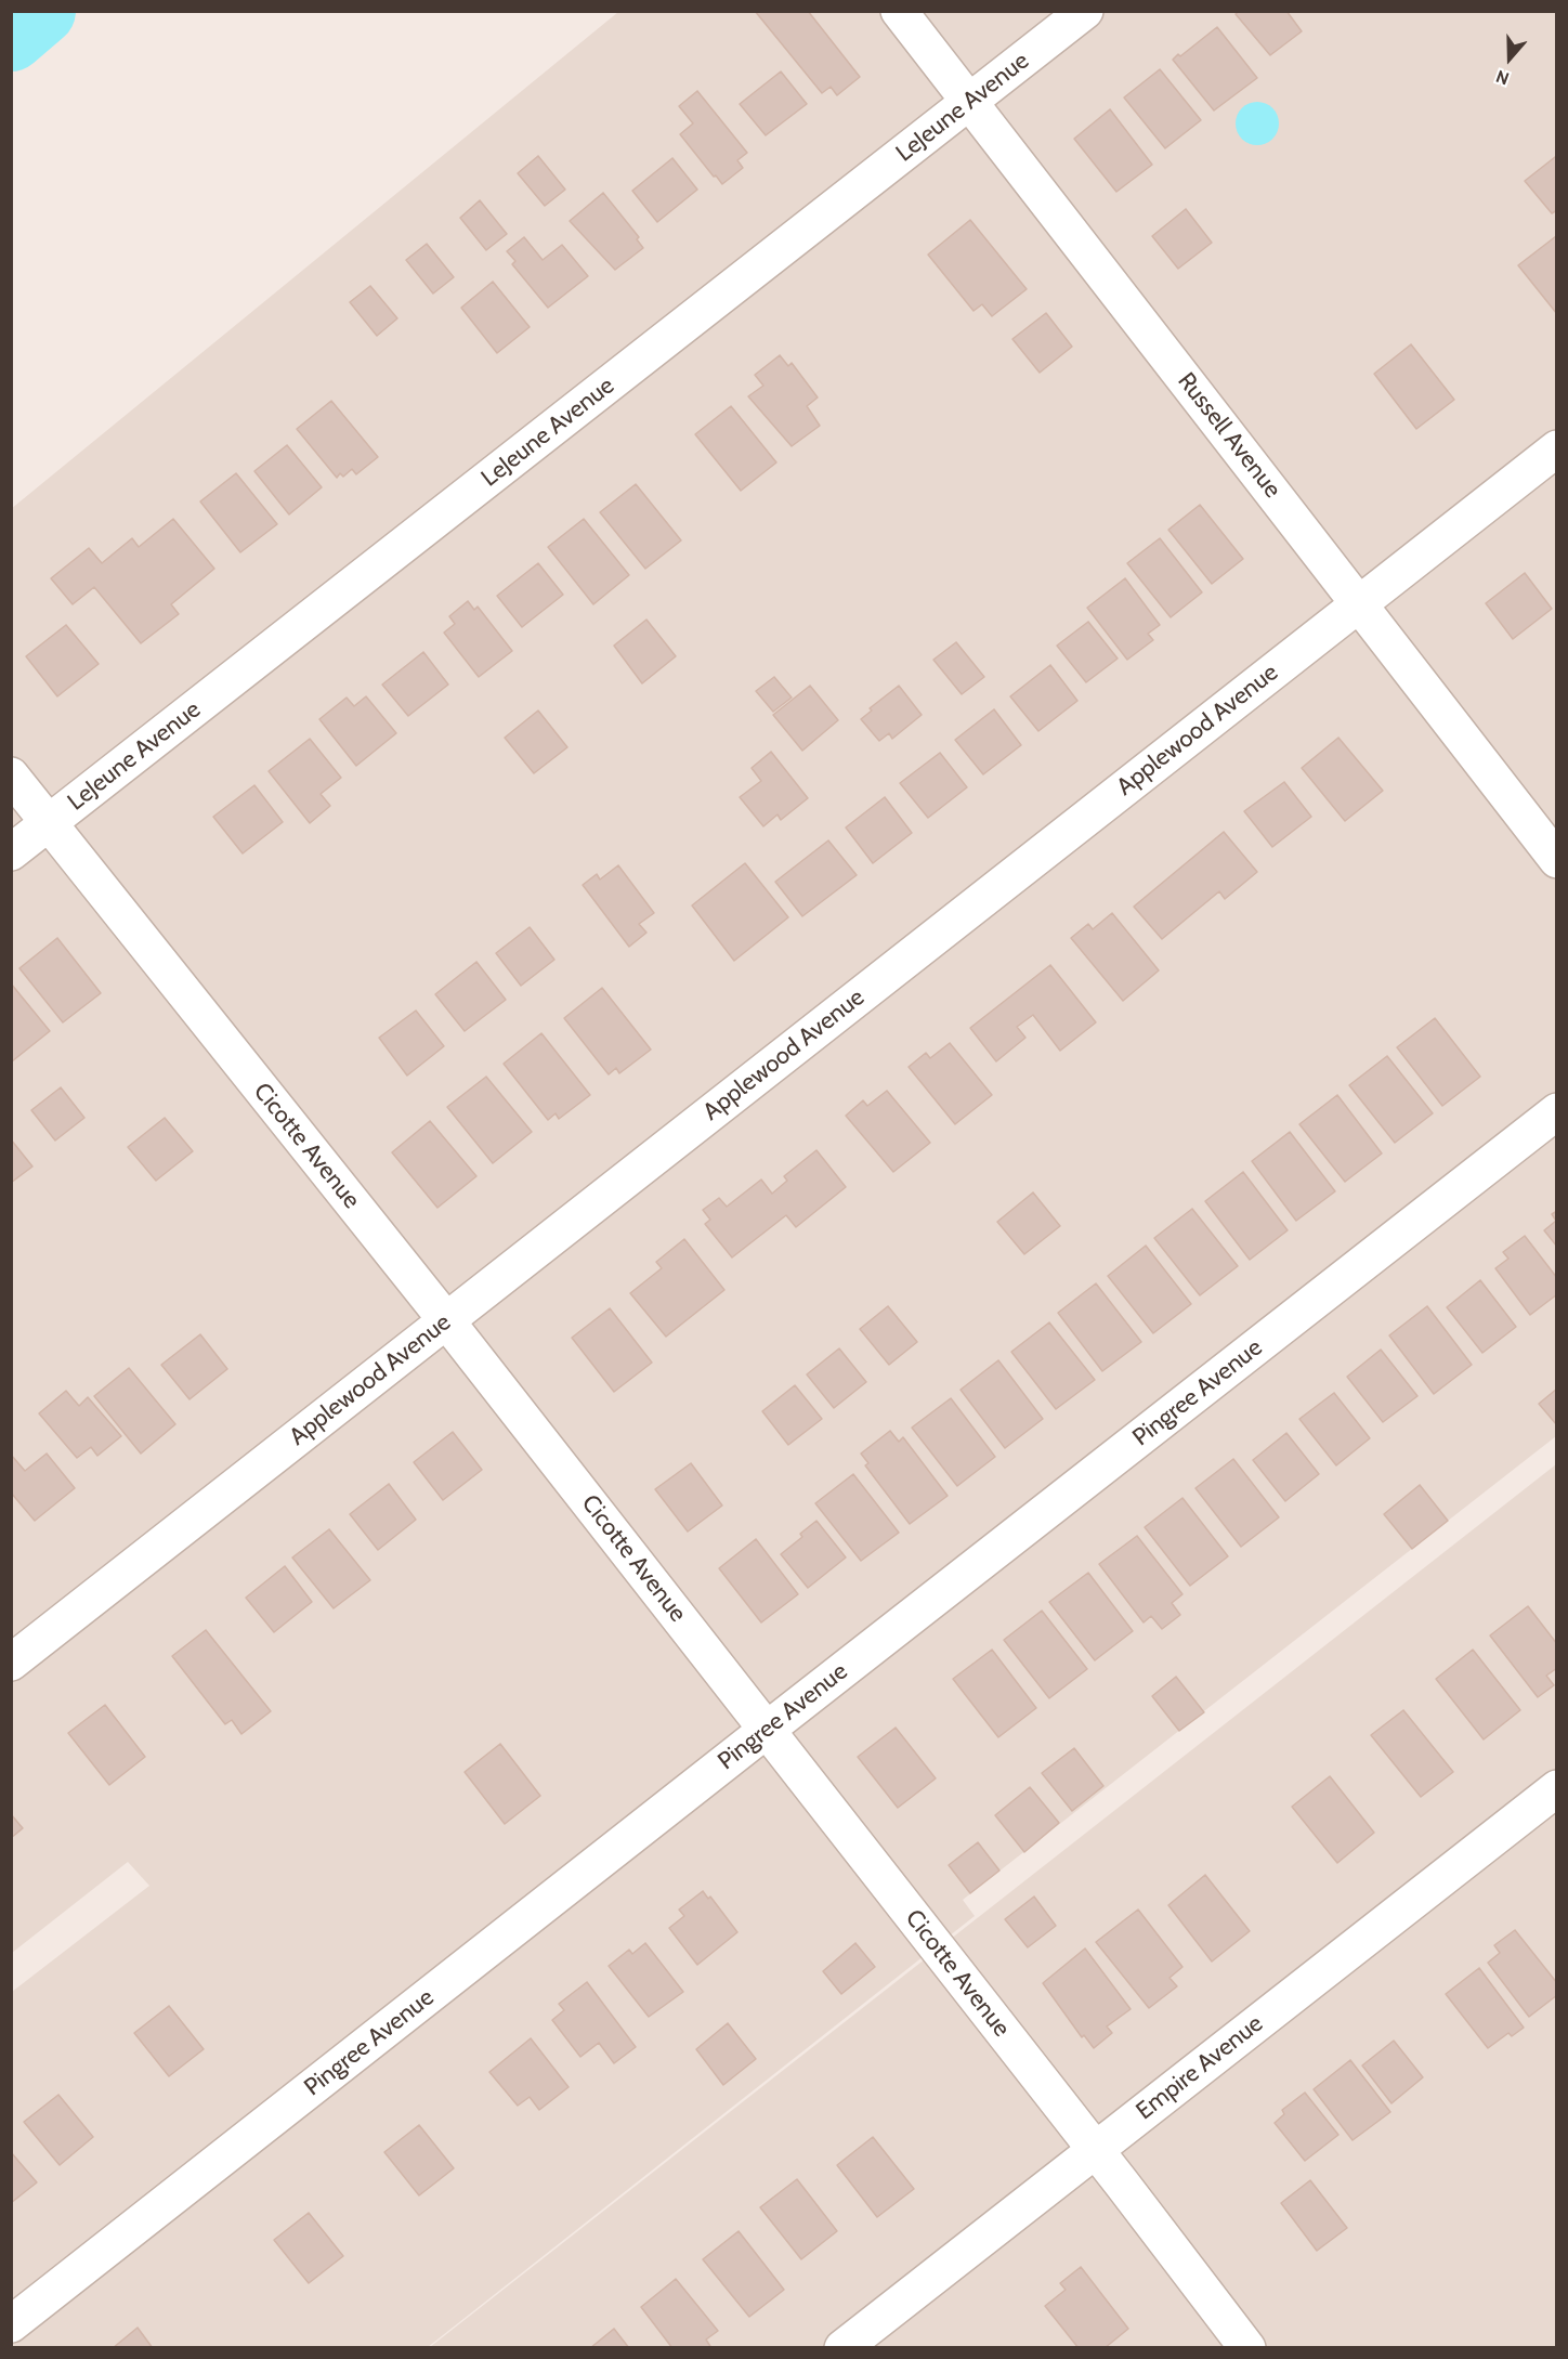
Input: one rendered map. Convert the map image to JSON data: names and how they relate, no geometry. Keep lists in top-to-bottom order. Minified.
{"streets":{"street":["LeJeune Avenue","Russell Avenue","Applewood Avenue","Cicotte Avenue","Pingree Avenue","Empire Avenue"]},"crossings":[["LeJeune Avenue","Russell Avenue"],["LeJeune Avenue","Cicotte Avenue"],["Russell Avenue","Applewood Avenue"],["Applewood Avenue","Cicotte Avenue"],["Cicotte Avenue","Pingree Avenue"],["Cicotte Avenue","Empire Avenue"]],"north":"bottom"}
